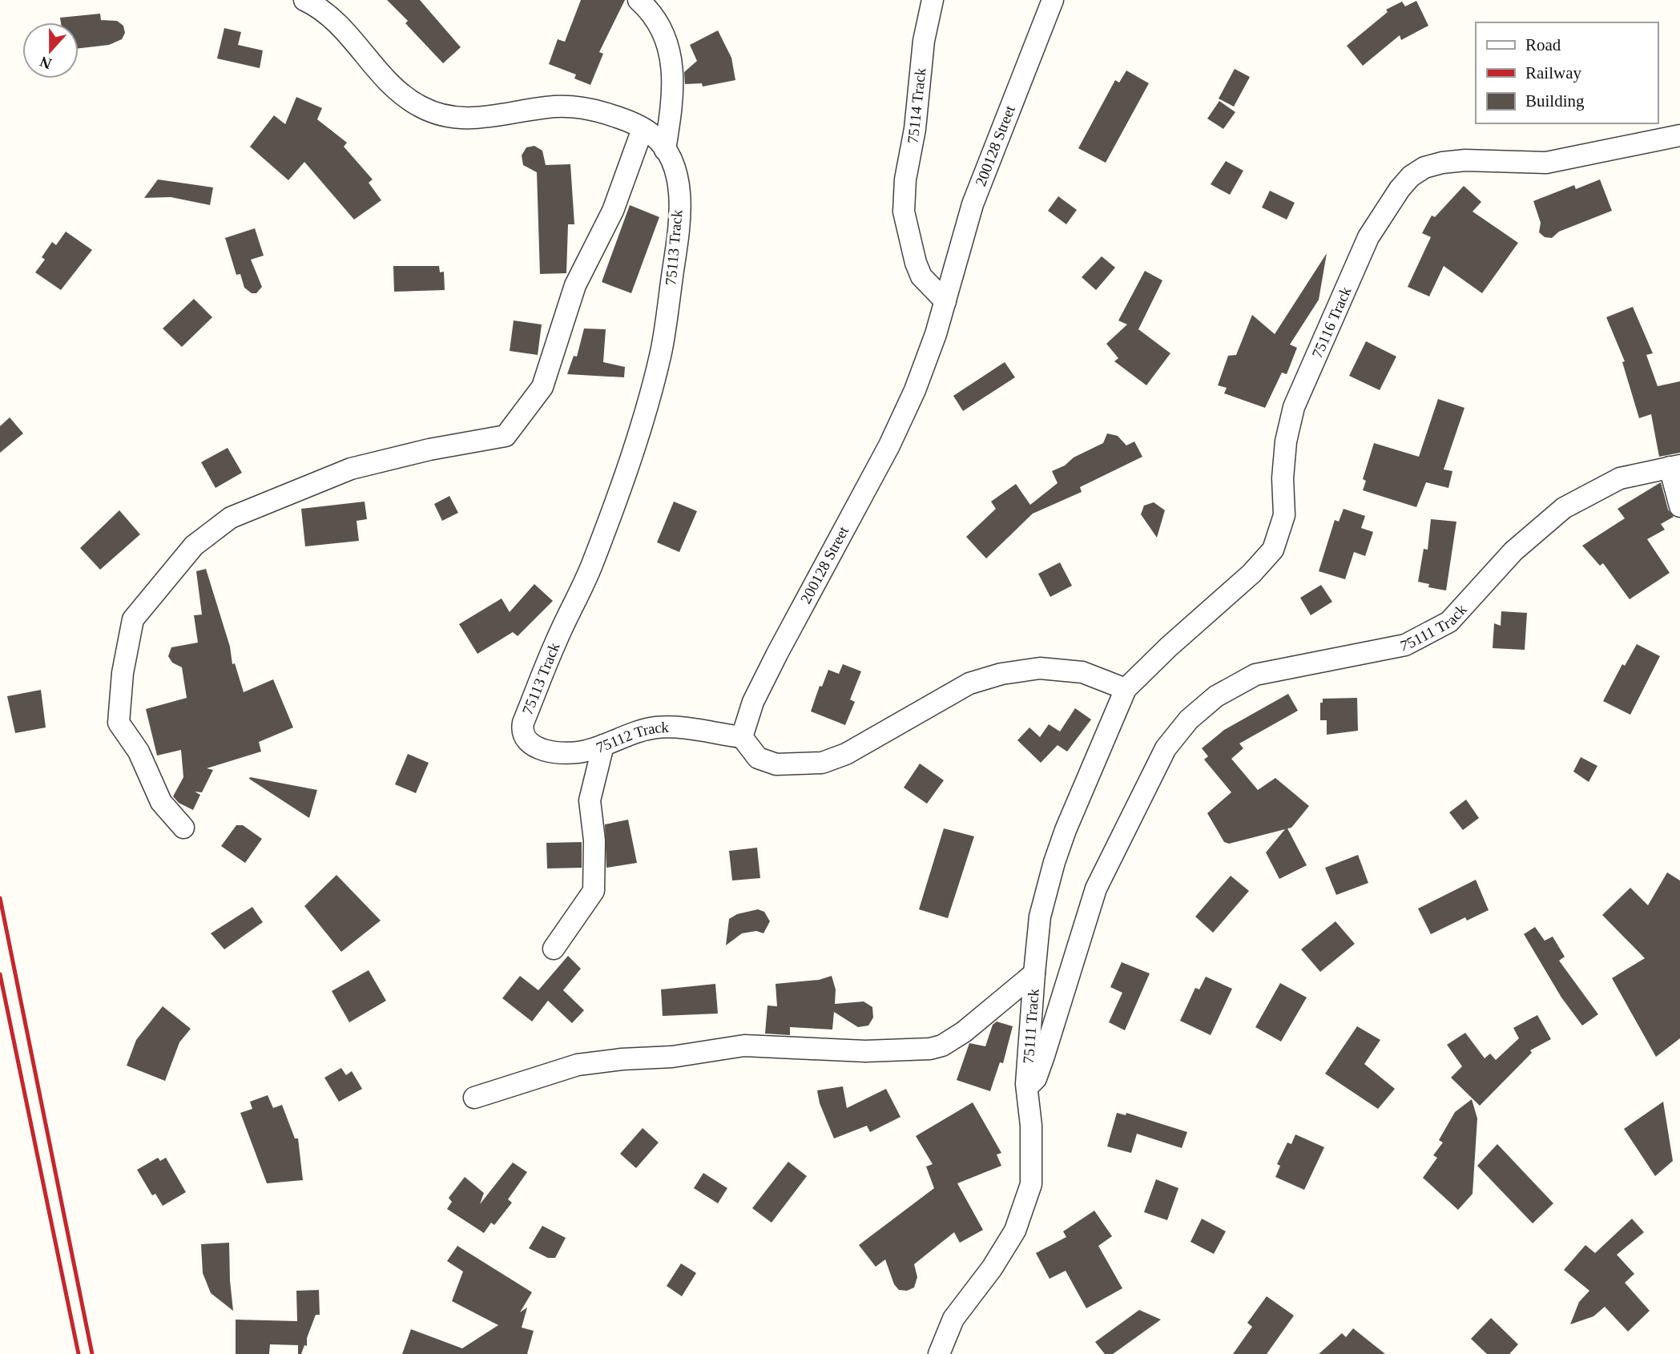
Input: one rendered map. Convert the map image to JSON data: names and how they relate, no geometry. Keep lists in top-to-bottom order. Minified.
{"streets":{"street":["75114 Track","200128 Street","75113 Track","75116 Track","75111 Track","75112 Track"]},"crossings":[["75114 Track","200128 Street"],["200128 Street","75112 Track"],["75113 Track","75112 Track"],["75116 Track","75111 Track"]],"legend":["Road","Railway","Building"],"north":"bottom"}
